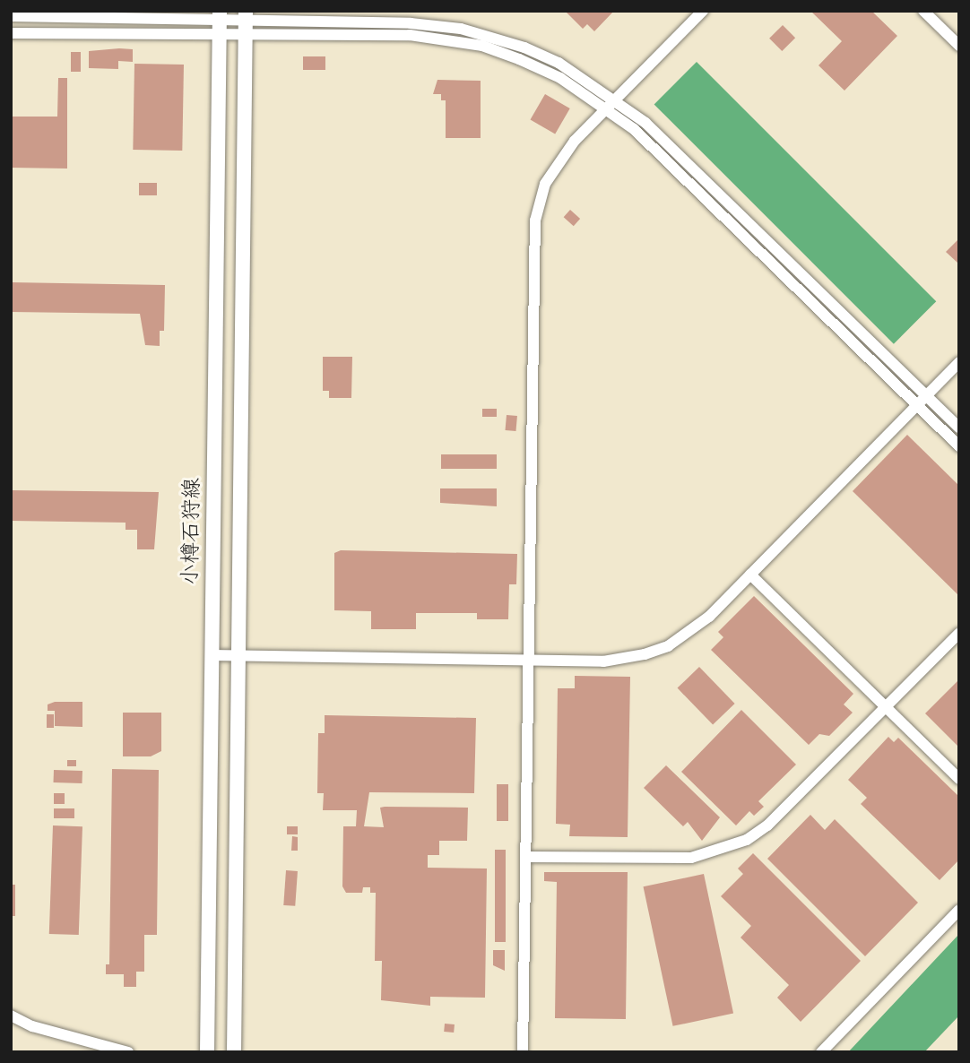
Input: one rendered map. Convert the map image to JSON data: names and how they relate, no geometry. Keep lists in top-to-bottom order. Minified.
{"streets":{"main road":["小樽石狩線"]}}
